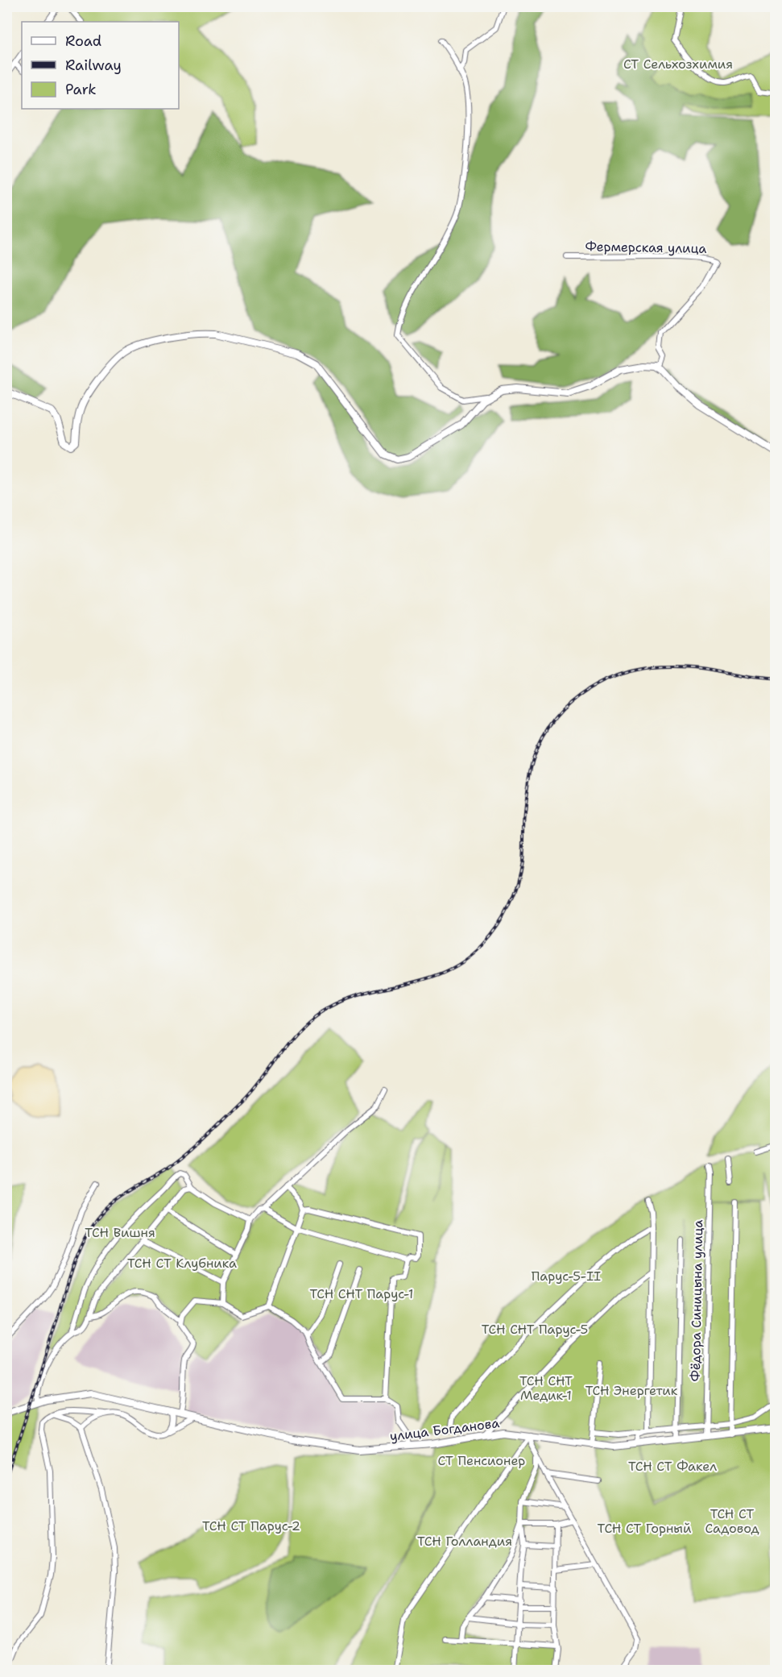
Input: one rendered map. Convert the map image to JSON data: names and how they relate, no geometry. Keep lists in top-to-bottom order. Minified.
{"streets":{"main road":["улица Богданова"],"street":["Фермерская улица","Фёдора Синицына улица"]},"crossings":[["Фёдора Синицына улица","улица Богданова"]],"parks":["СТ Сельхозхимия","ТСН Вишня","ТСН СТ Клубника","Парус-5-II","ТСН СНТ Парус-1","ТСН СНТ Парус-5","ТСН СНТ Медик-1","ТСН Энергетик","СТ Пенсионер","ТСН СТ Факел","ТСН СТ Садовод","ТСН СТ Парус-2","ТСН СТ Горный","ТСН Голландия"],"legend":["Road","Railway","Park"]}
